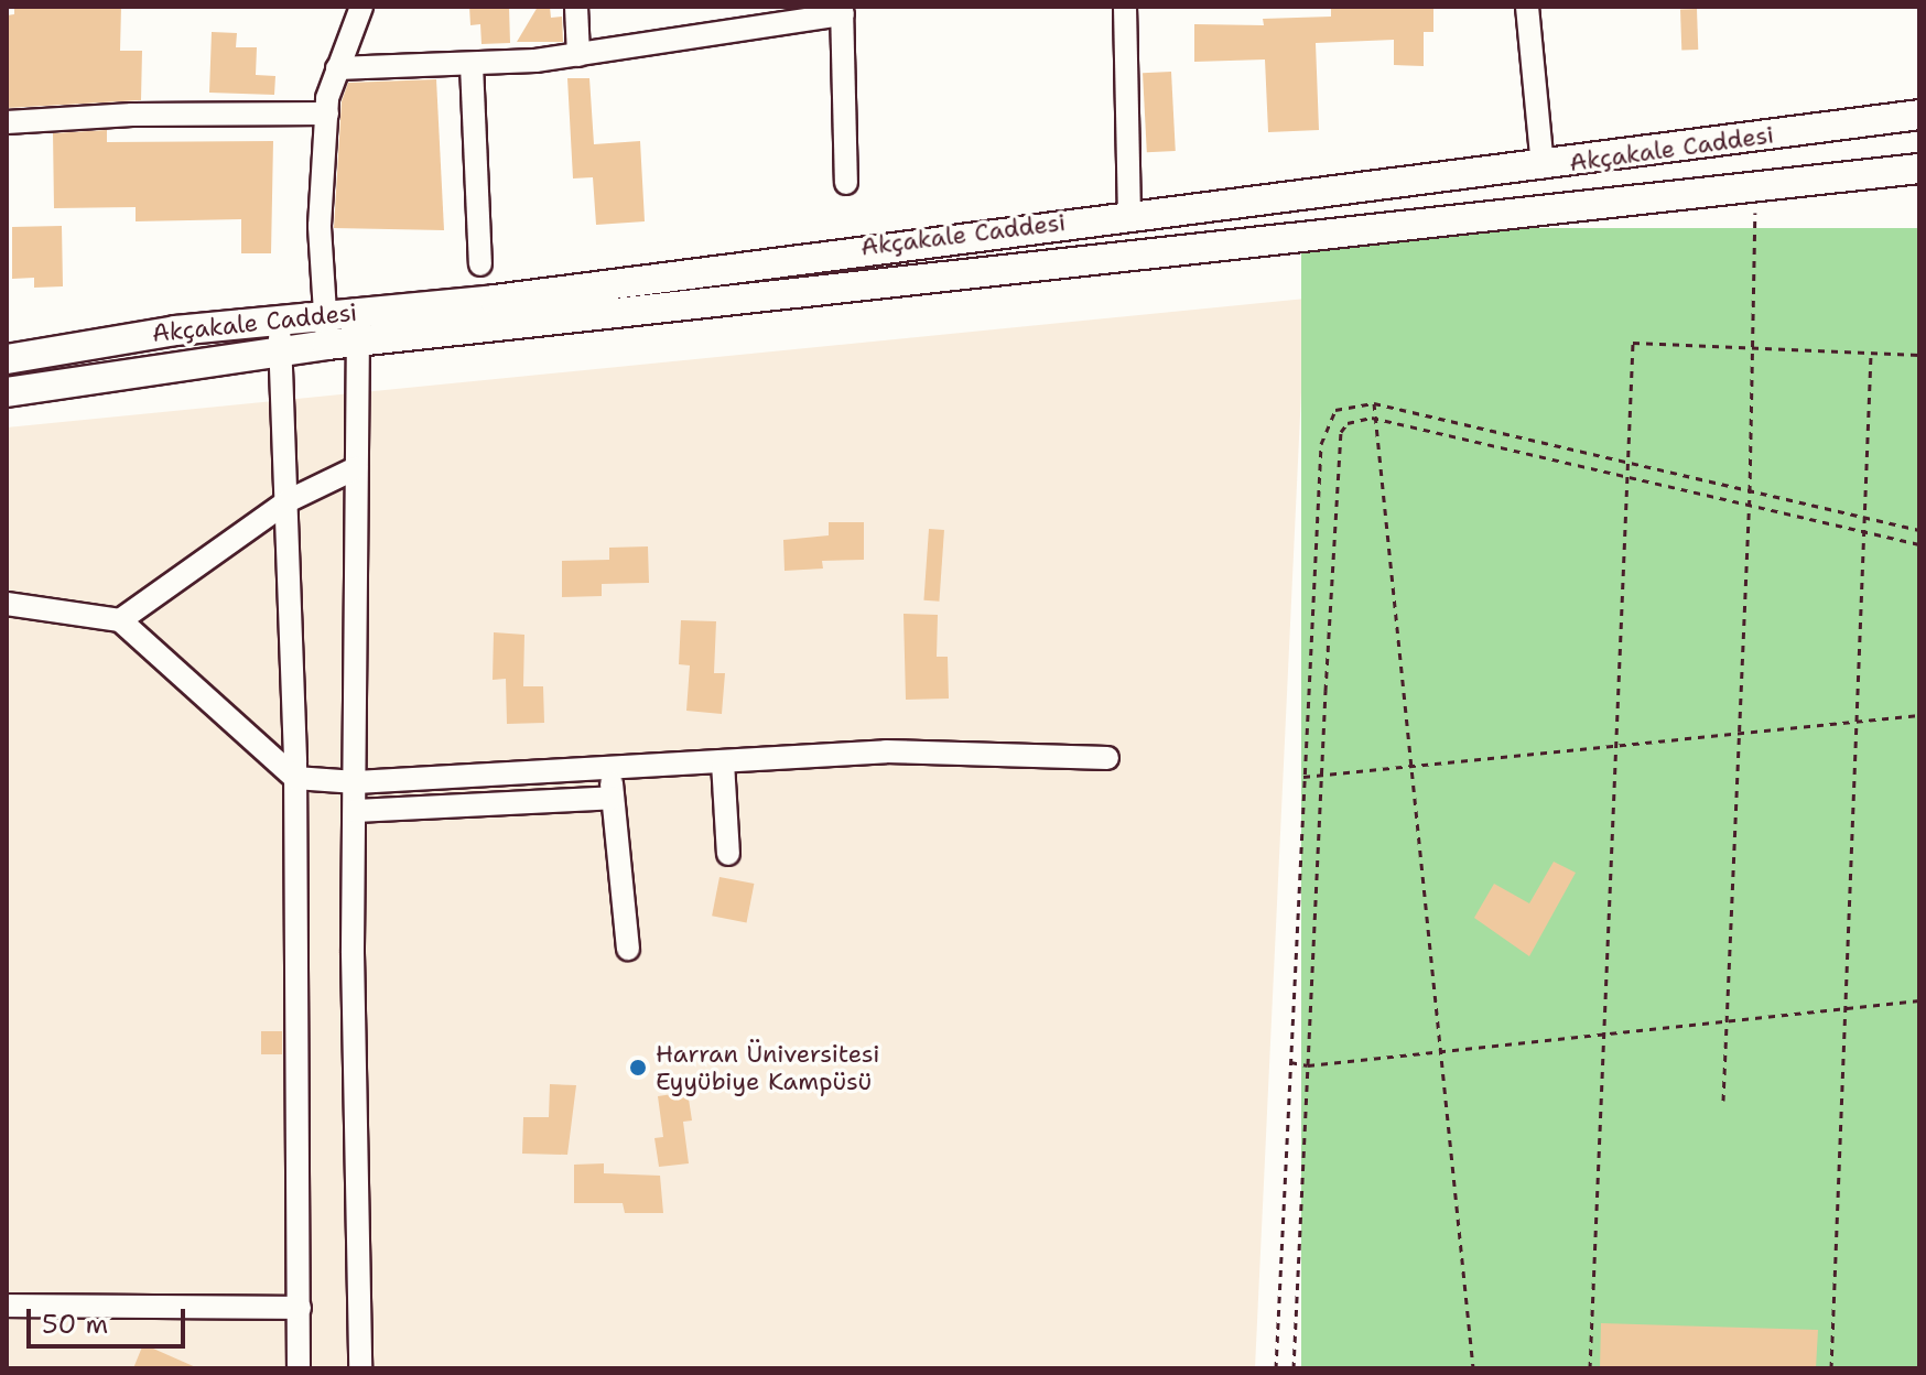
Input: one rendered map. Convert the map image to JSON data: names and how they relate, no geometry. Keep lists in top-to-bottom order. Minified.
{"streets":{"main road":["Akçakale Caddesi"]},"places":["Harran Üniversitesi Eyyübiye Kampüsü"],"scale_bar":"50 m"}
